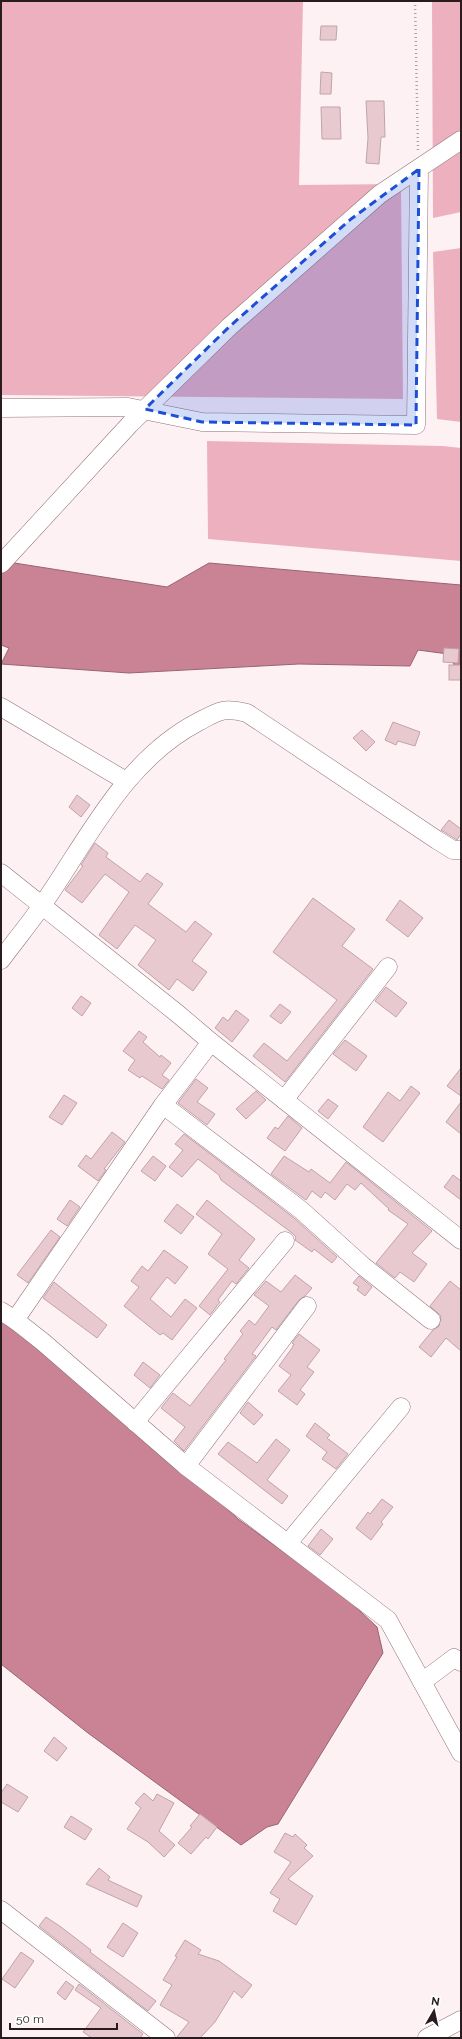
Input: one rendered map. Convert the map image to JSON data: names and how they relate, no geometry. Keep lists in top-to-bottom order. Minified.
{"scale_bar":"50 m","north":"top"}
